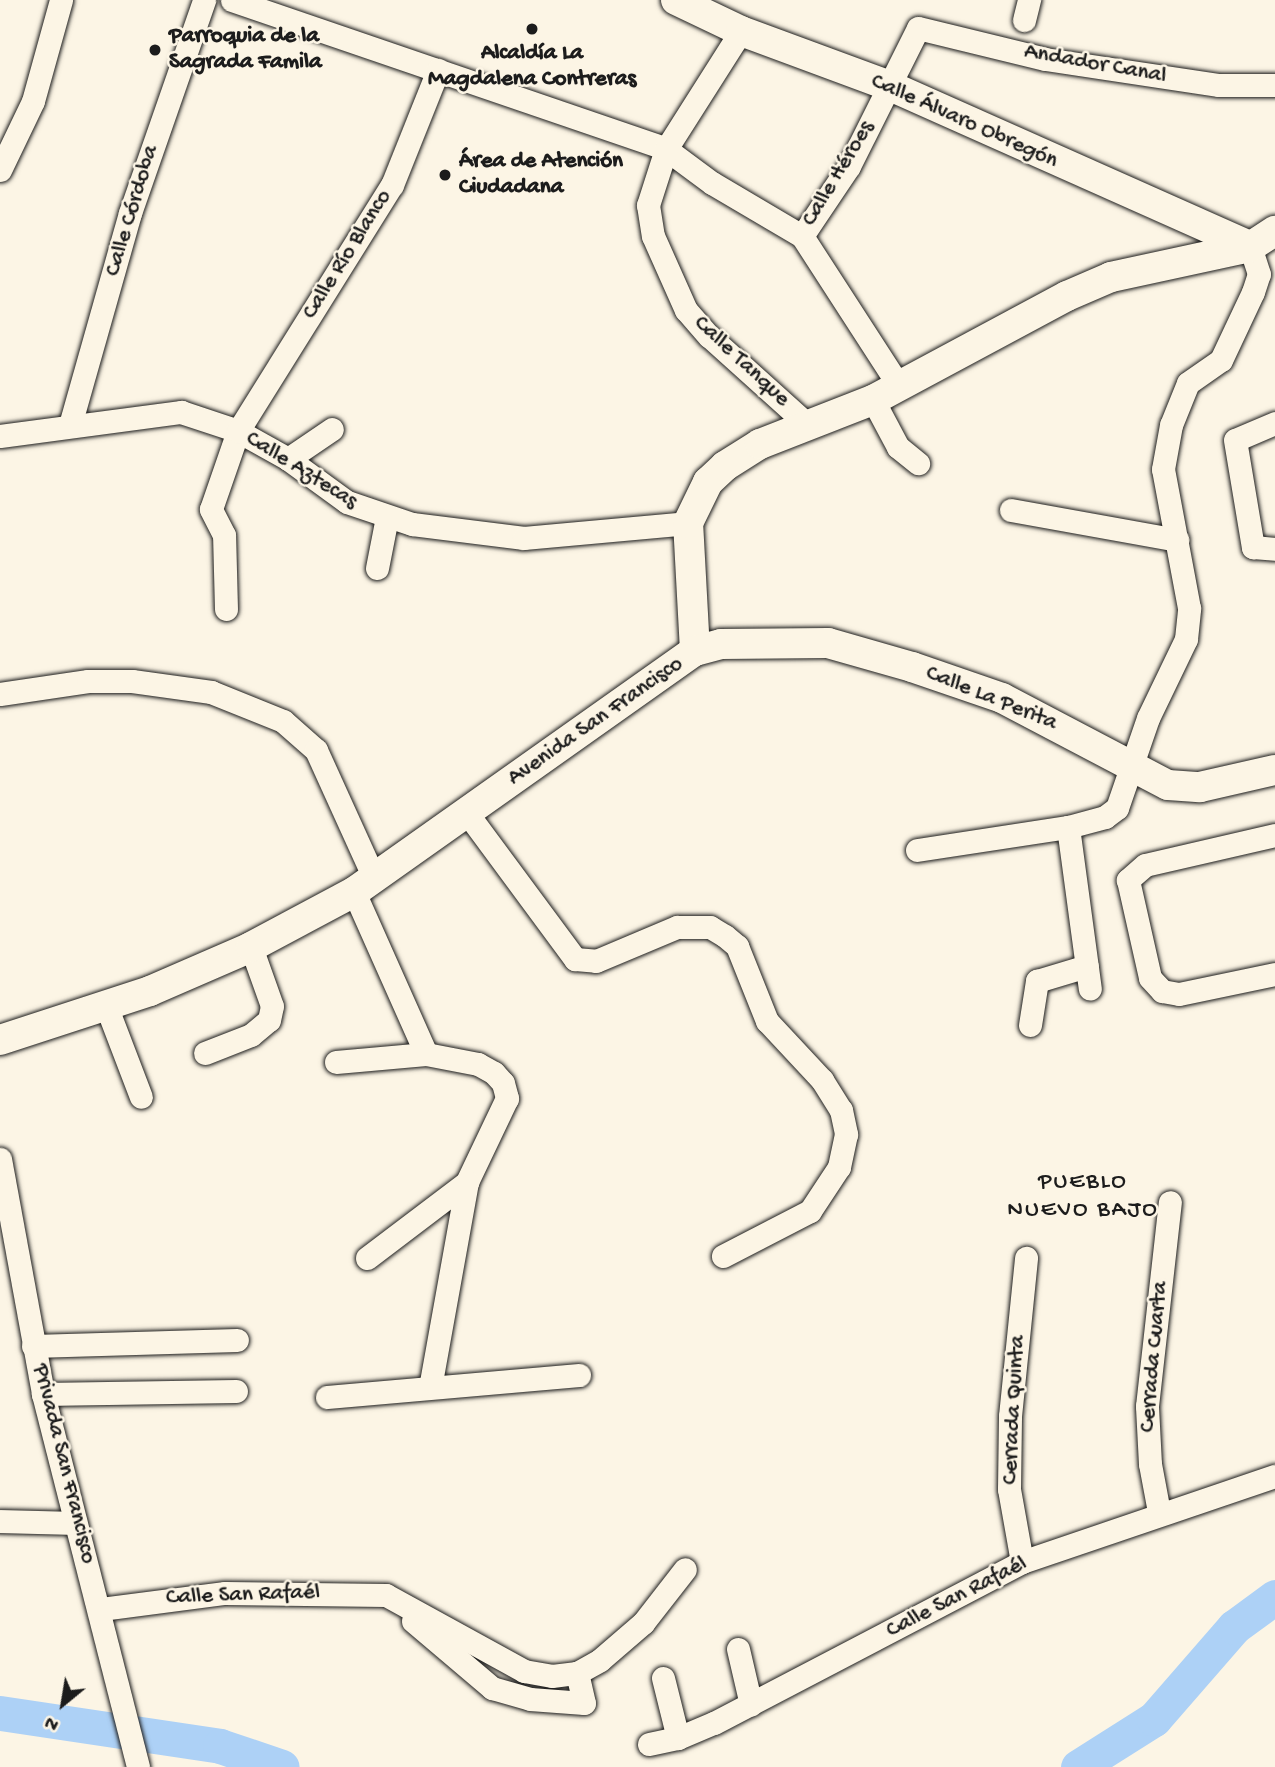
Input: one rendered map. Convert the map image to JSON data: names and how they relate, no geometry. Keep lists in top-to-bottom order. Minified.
{"streets":{"street":["Andador Canal","Calle Álvaro Obregón","Calle Héroes","Calle Córdoba","Calle Río Blanco","Calle Tanque","Calle Aztecas","Calle La Perita","Avenida San Francisco","Cerrada Cuarta","Cerrada Quinta","Privada San Francisco","Calle San Rafaél"]},"crossings":[["Andador Canal","Calle Héroes"],["Calle Álvaro Obregón","Calle Héroes"],["Calle Álvaro Obregón","Calle Tanque"],["Calle Álvaro Obregón","Avenida San Francisco"],["Calle Héroes","Avenida San Francisco"],["Calle Córdoba","Calle Aztecas"],["Calle Río Blanco","Calle Aztecas"],["Calle Tanque","Avenida San Francisco"],["Calle Aztecas","Avenida San Francisco"],["Calle La Perita","Avenida San Francisco"],["Cerrada Cuarta","Calle San Rafaél"],["Cerrada Quinta","Calle San Rafaél"],["Privada San Francisco","Calle San Rafaél"]],"districts":["PUEBLO NUEVO BAJO"],"places":["Alcaldía La Magdalena Contreras","Parroquia de la Sagrada Famila","Área de Atención Ciudadana"],"north":"bottom left"}
